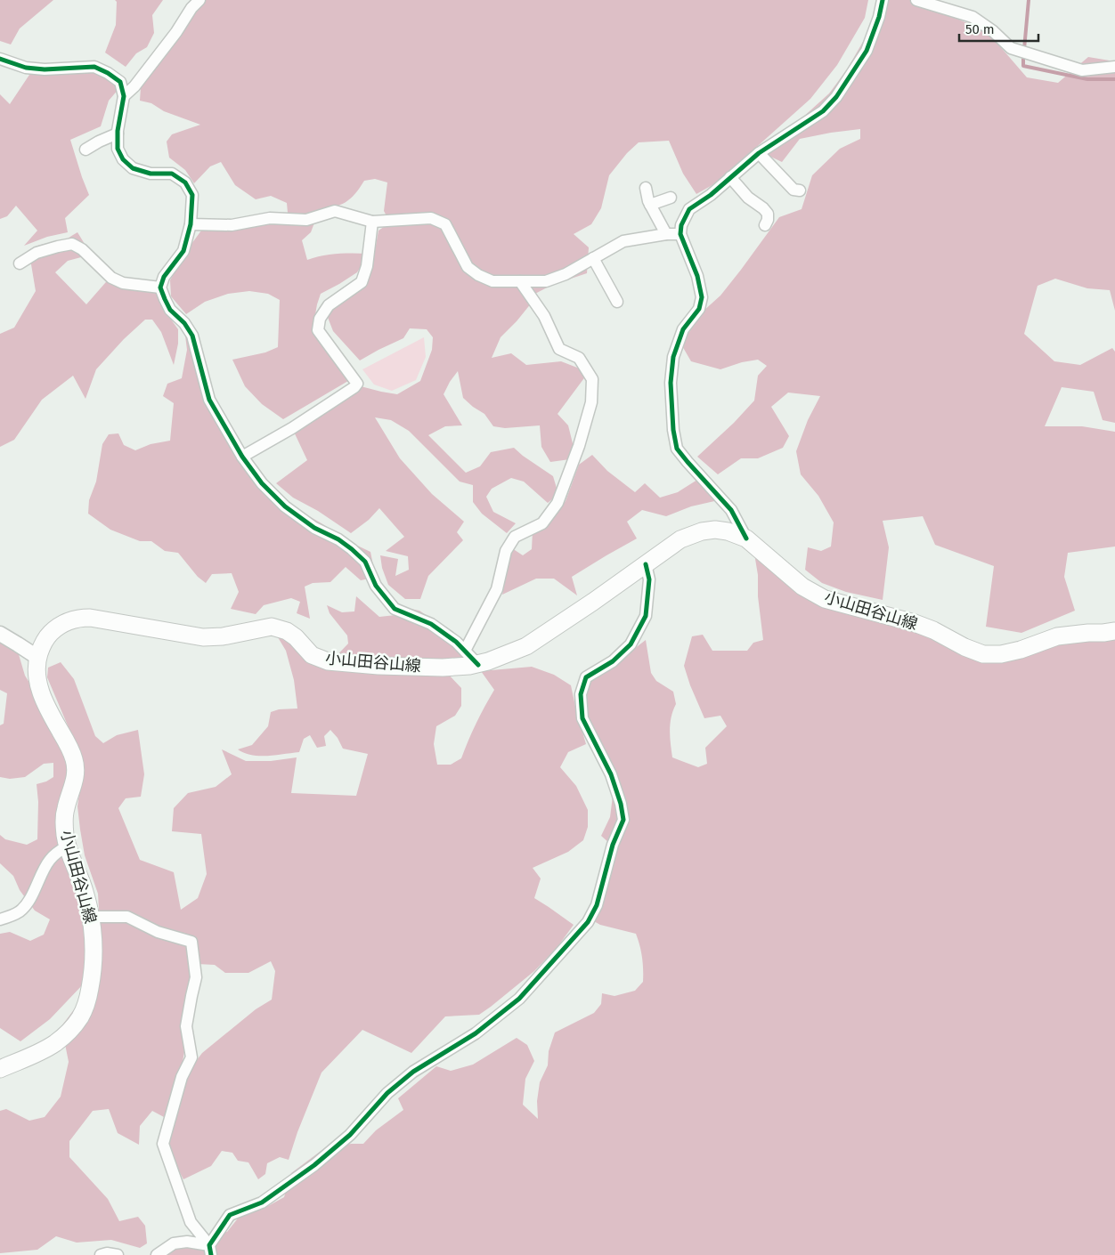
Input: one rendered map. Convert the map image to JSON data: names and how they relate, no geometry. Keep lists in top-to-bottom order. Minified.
{"streets":{"main road":["小山田谷山線"]},"scale_bar":"50 m"}
